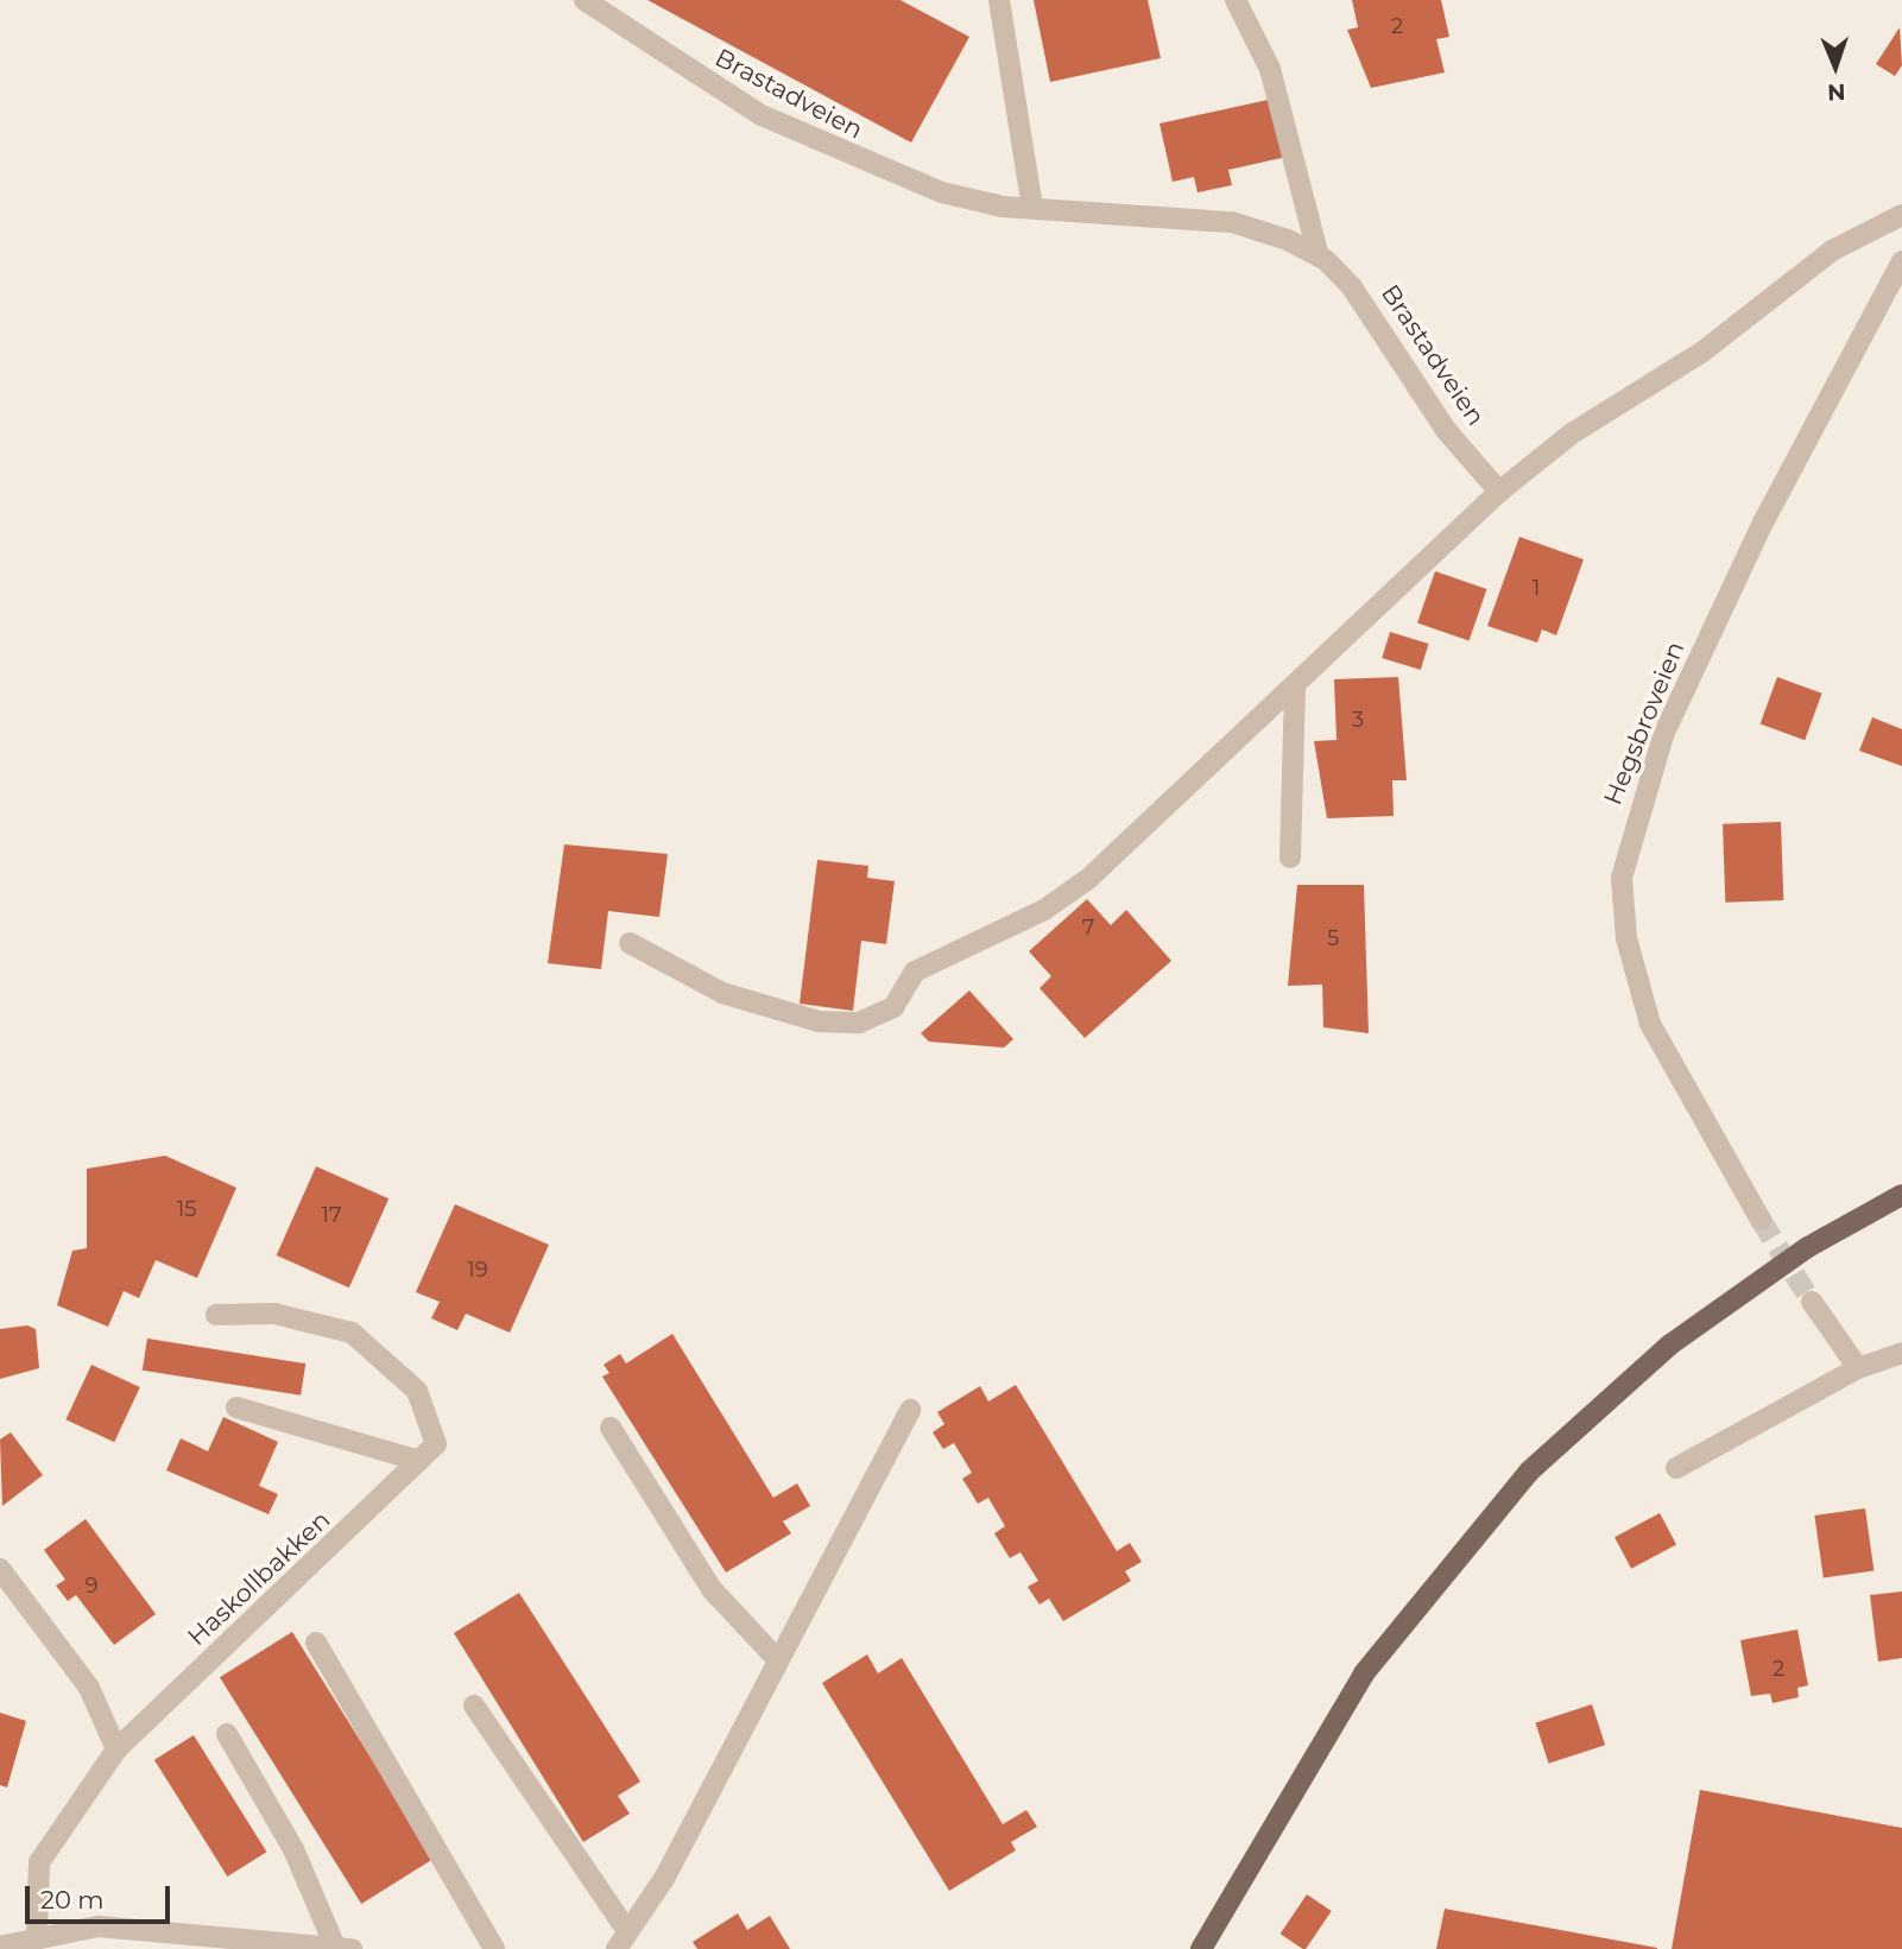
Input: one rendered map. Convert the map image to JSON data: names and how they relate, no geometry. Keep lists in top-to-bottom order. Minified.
{"streets":{"street":["Brastadveien","Hegsbroveien","Haskollbakken"]},"house_numbers":["2","1","3","7","5","15","17","19","9","2"],"scale_bar":"20 m","north":"bottom"}
